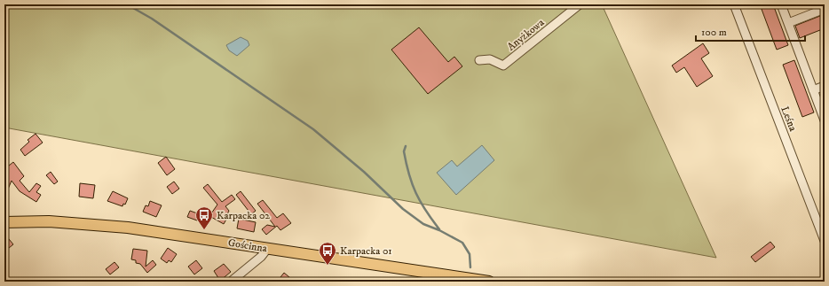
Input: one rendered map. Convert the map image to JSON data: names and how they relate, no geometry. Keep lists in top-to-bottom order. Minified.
{"streets":{"main road":["Gościnna"],"street":["Anyżkowa","Leśna"]},"places":{"bus stop":["Karpacka 02","Karpacka 01"]},"scale_bar":"100 m"}
